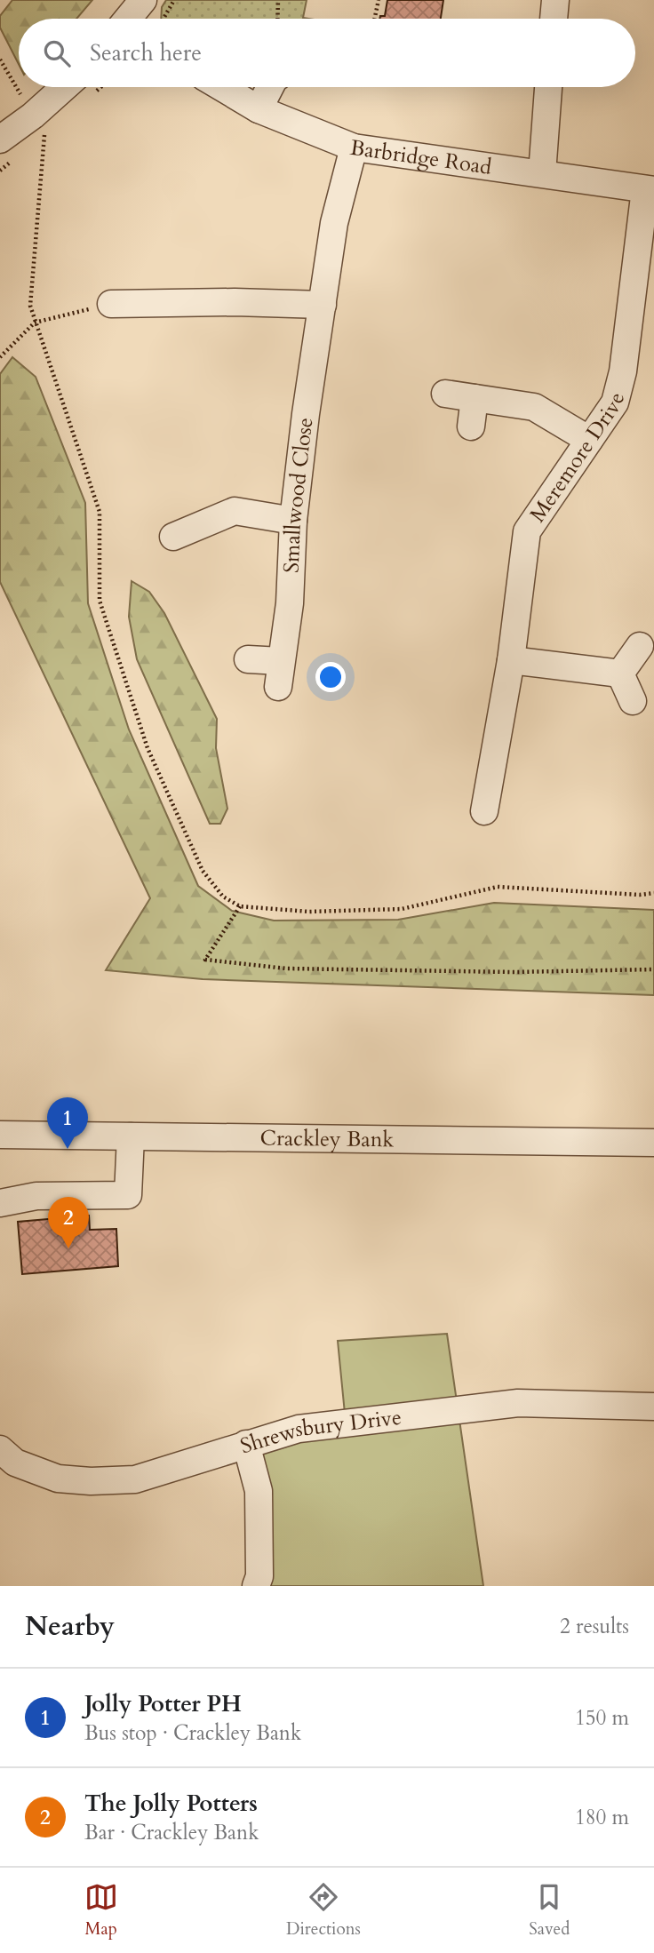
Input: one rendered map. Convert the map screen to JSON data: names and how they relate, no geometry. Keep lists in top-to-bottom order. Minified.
{"streets":{"street":["Barbridge Road","Meremore Drive","Smallwood Close","Crackley Bank","Shrewsbury Drive"]},"crossings":[["Barbridge Road","Meremore Drive"],["Barbridge Road","Smallwood Close"]],"page":{"search":"Search here","pins":["1","2"],"heading":["Nearby","2 results"],"list":[{"mark":"1","name":"Jolly Potter PH","note":"Bus stop · Crackley Bank","value":"150 m"},{"mark":"2","name":"The Jolly Potters","note":"Bar · Crackley Bank","value":"180 m"}],"nav":["Map","Directions","Saved"]}}
